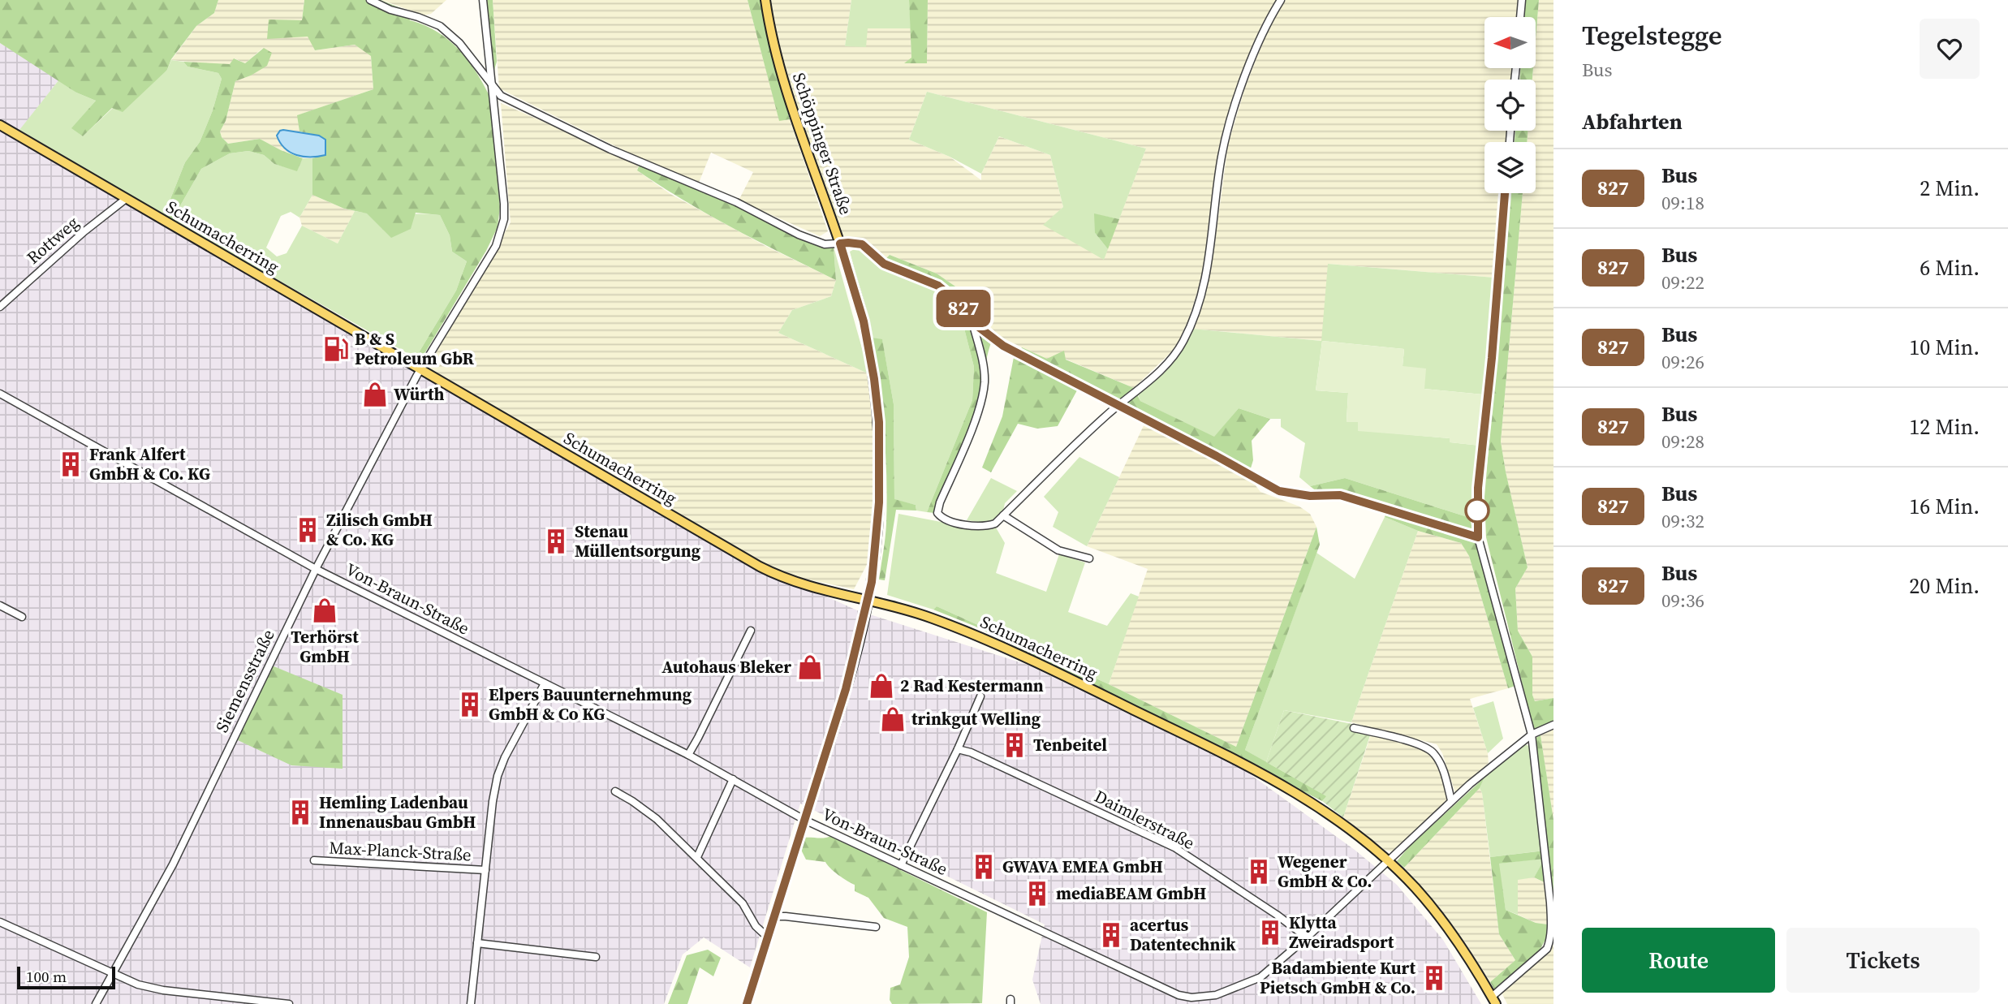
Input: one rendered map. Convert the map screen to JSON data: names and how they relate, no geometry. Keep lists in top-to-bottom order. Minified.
{"streets":{"main road":["Schöppinger Straße","Schumacherring"],"street":["Rottweg","Von-Braun-Straße","Siemensstraße","Daimlerstraße","Max-Planck-Straße"]},"crossings":[["Schöppinger Straße","Schumacherring"],["Schöppinger Straße","Von-Braun-Straße"],["Schumacherring","Rottweg"],["Schumacherring","Von-Braun-Straße"],["Schumacherring","Siemensstraße"],["Von-Braun-Straße","Siemensstraße"],["Von-Braun-Straße","Daimlerstraße"]],"places":{"fuel station":["B & S Petroleum GbR"],"shop":["Würth","Terhörst GmbH","Autohaus Bleker","2 Rad Kestermann","trinkgut Welling"],"building":["Frank Alfert GmbH & Co. KG","Zilisch GmbH & Co. KG","Stenau Müllentsorgung","Elpers Bauunternehmung GmbH & Co KG","Tenbeitel","Hemling Ladenbau Innenausbau GmbH","GWAVA EMEA GmbH","Wegener GmbH & Co.","mediaBEAM GmbH","Klytta Zweiradsport","acertus Datentechnik","Badambiente Kurt Pietsch GmbH & Co."]},"lines":["bus line 827"],"scale_bar":"100 m","north":"left","page":{"on_map":"827","heading":[["Tegelstegge","Bus"],"Abfahrten"],"list":[{"mark":"827","name":"Bus","note":"09:18","value":"2 Min."},{"mark":"827","name":"Bus","note":"09:22","value":"6 Min."},{"mark":"827","name":"Bus","note":"09:26","value":"10 Min."},{"mark":"827","name":"Bus","note":"09:28","value":"12 Min."},{"mark":"827","name":"Bus","note":"09:32","value":"16 Min."},{"mark":"827","name":"Bus","note":"09:36","value":"20 Min."}],"buttons":["Route","Tickets"],"scale":"100 m"}}
